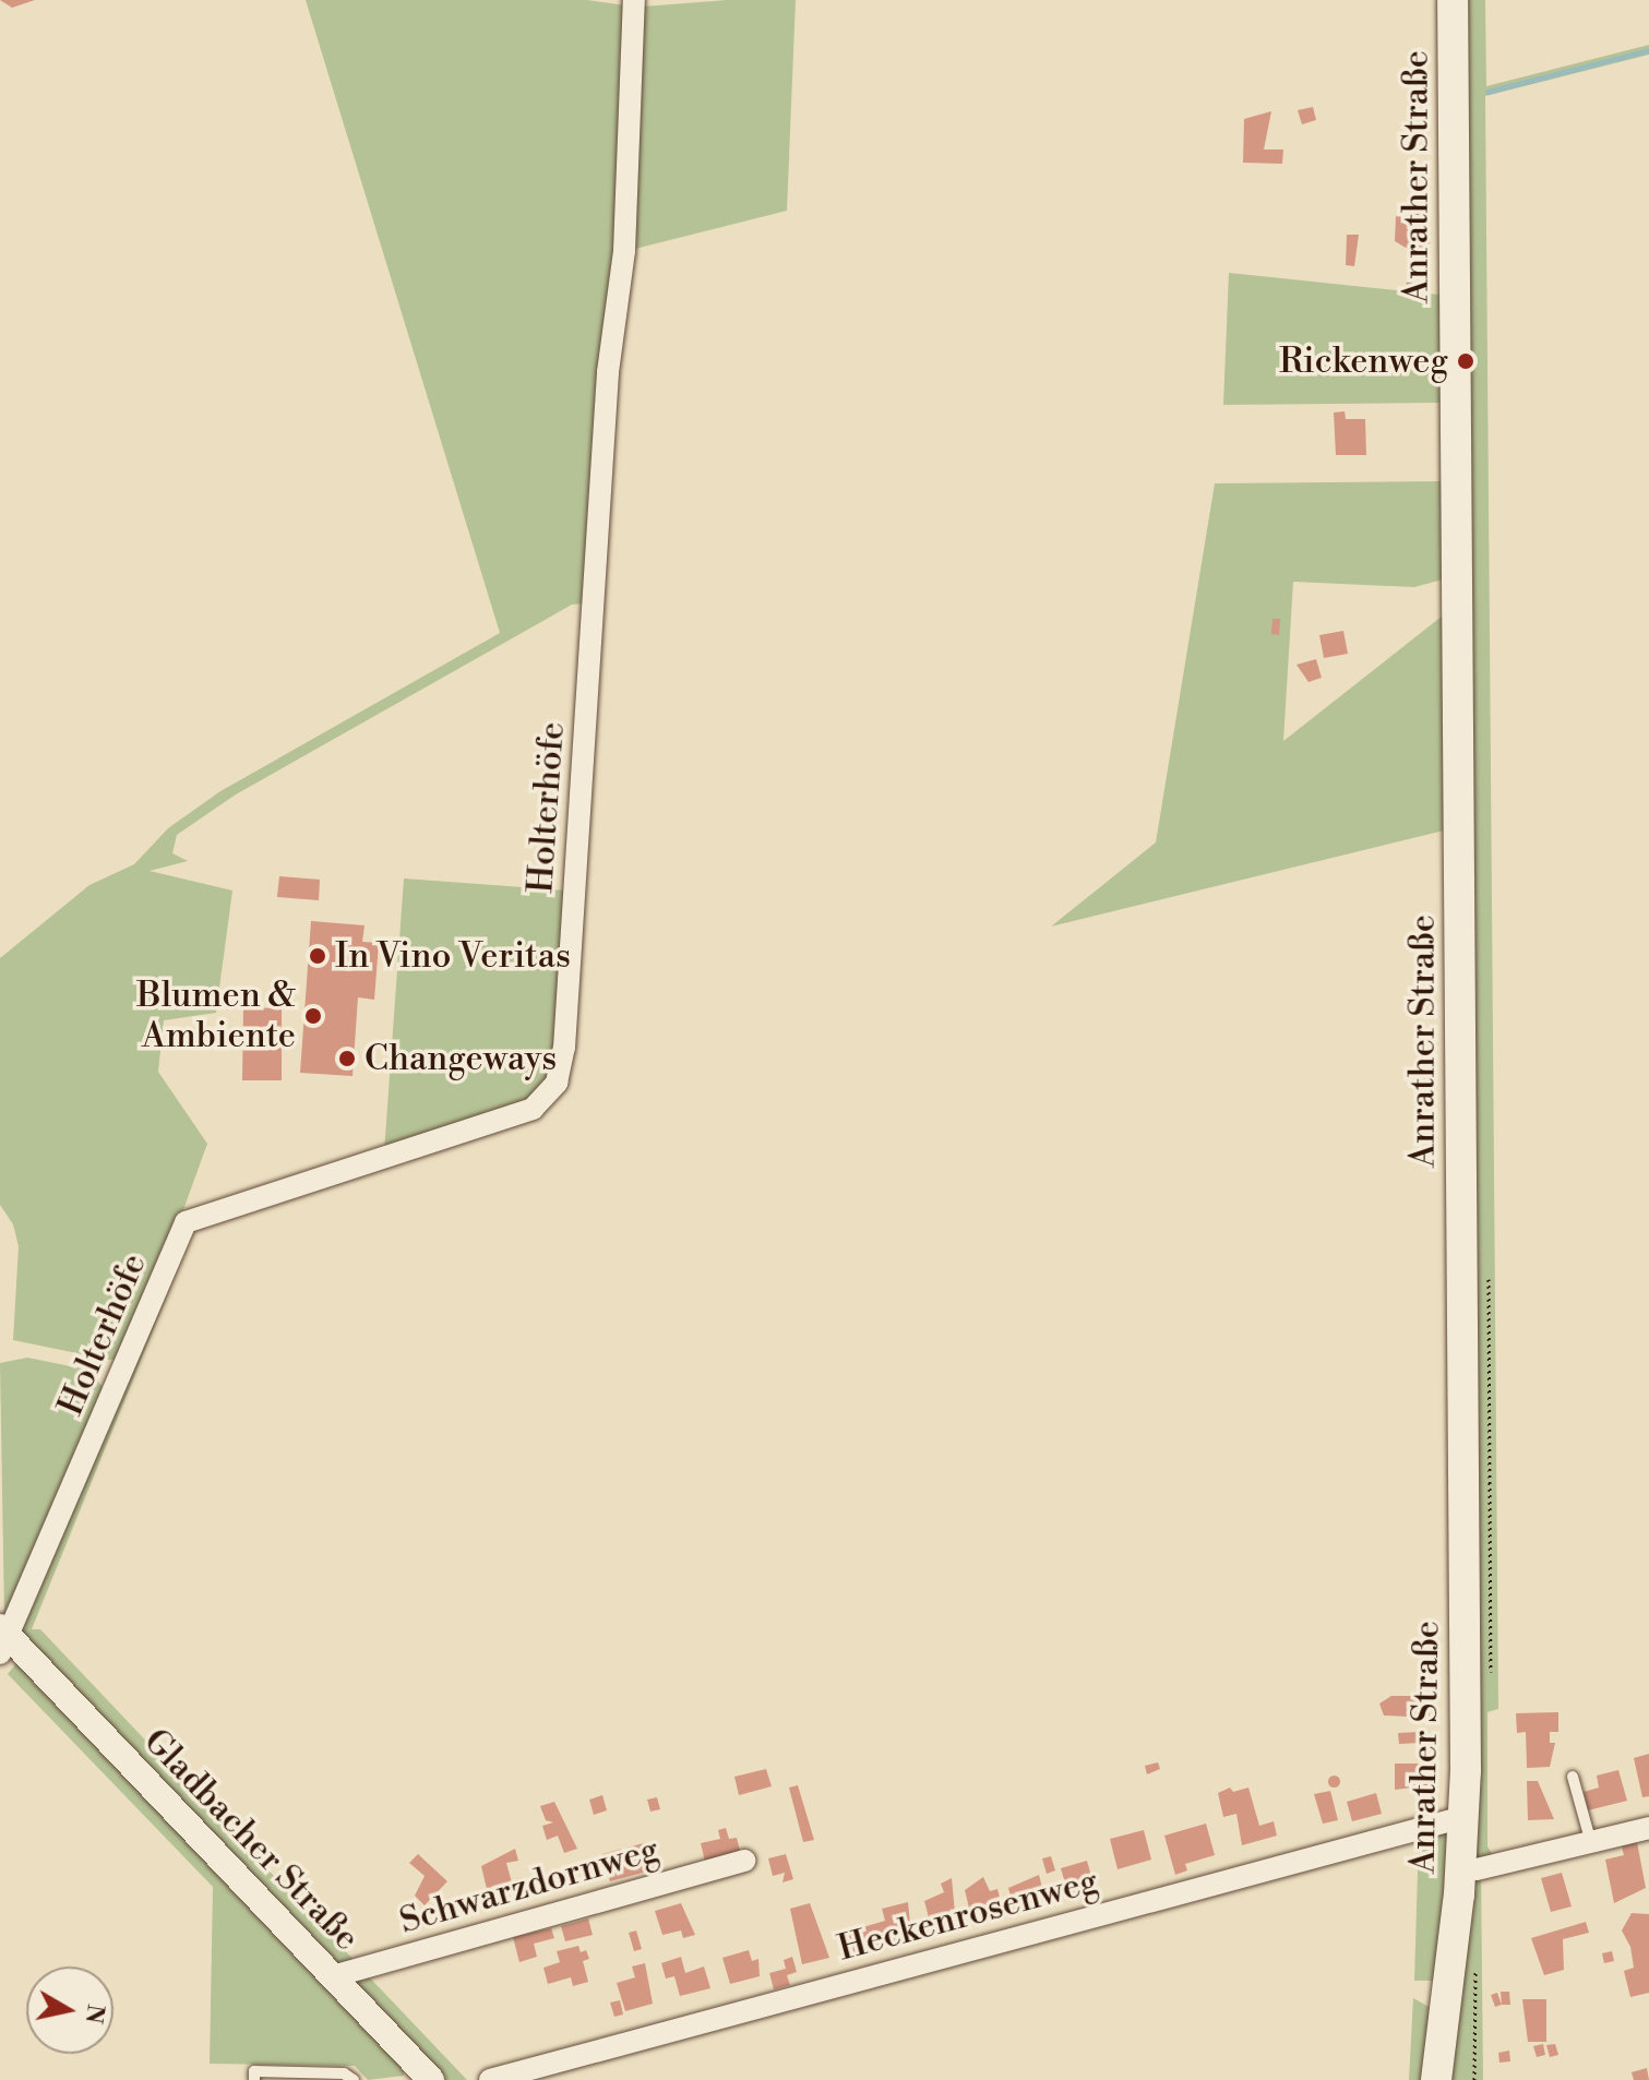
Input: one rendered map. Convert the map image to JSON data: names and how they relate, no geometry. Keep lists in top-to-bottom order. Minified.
{"streets":{"main road":["Anrather Straße"],"street":["Holterhöfe","Gladbacher Straße","Schwarzdornweg","Heckenrosenweg"]},"crossings":[["Anrather Straße","Heckenrosenweg"],["Holterhöfe","Gladbacher Straße"],["Gladbacher Straße","Schwarzdornweg"]],"places":["Rickenweg","In Vino Veritas","Blumen & Ambiente","Changeways"],"north":"right"}
